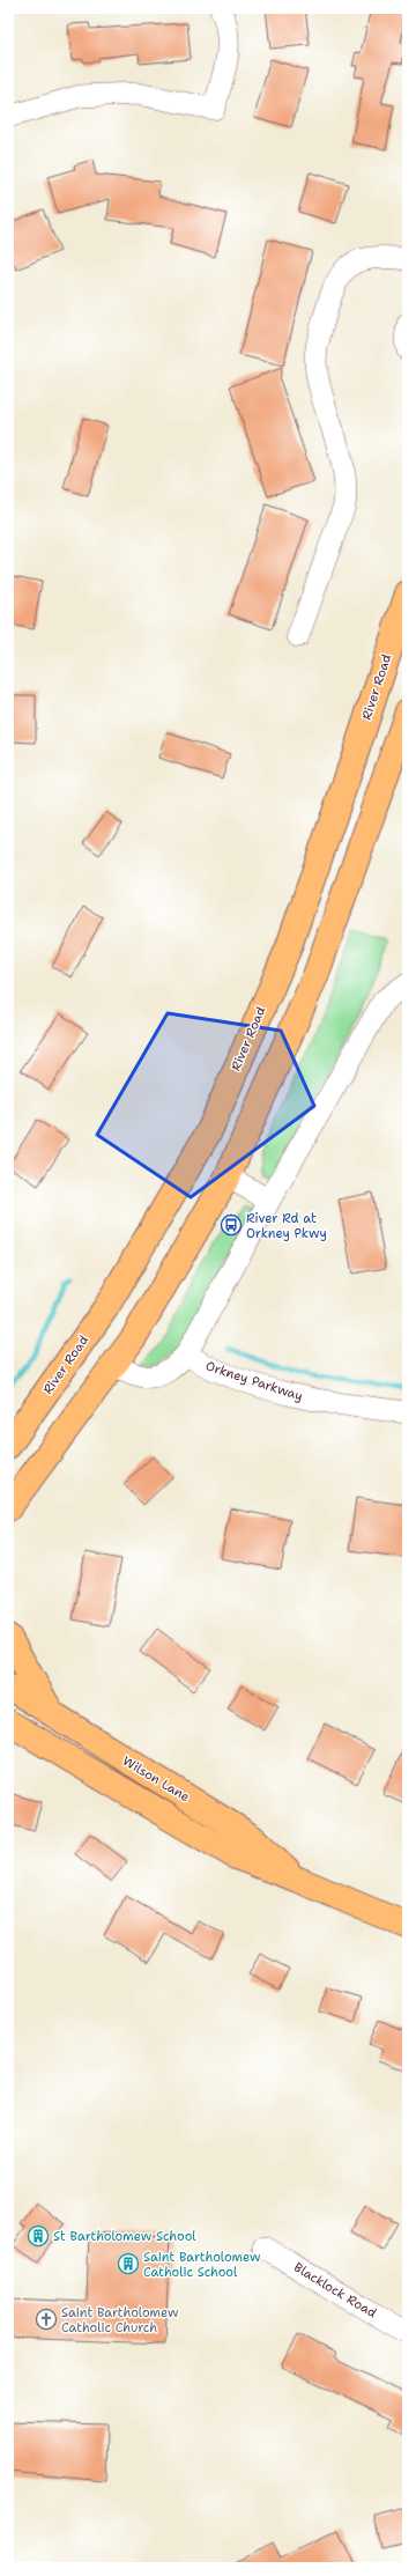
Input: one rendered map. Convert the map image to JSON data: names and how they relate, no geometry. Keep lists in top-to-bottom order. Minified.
{"streets":{"main road":["River Road","Wilson Lane"],"street":["Orkney Parkway","Blacklock Road"]},"places":{"bus stop":["River Rd at Orkney Pkwy"],"building":["St Bartholomew School","Saint Bartholomew Catholic School"],"church":["Saint Bartholomew Catholic Church"]}}
